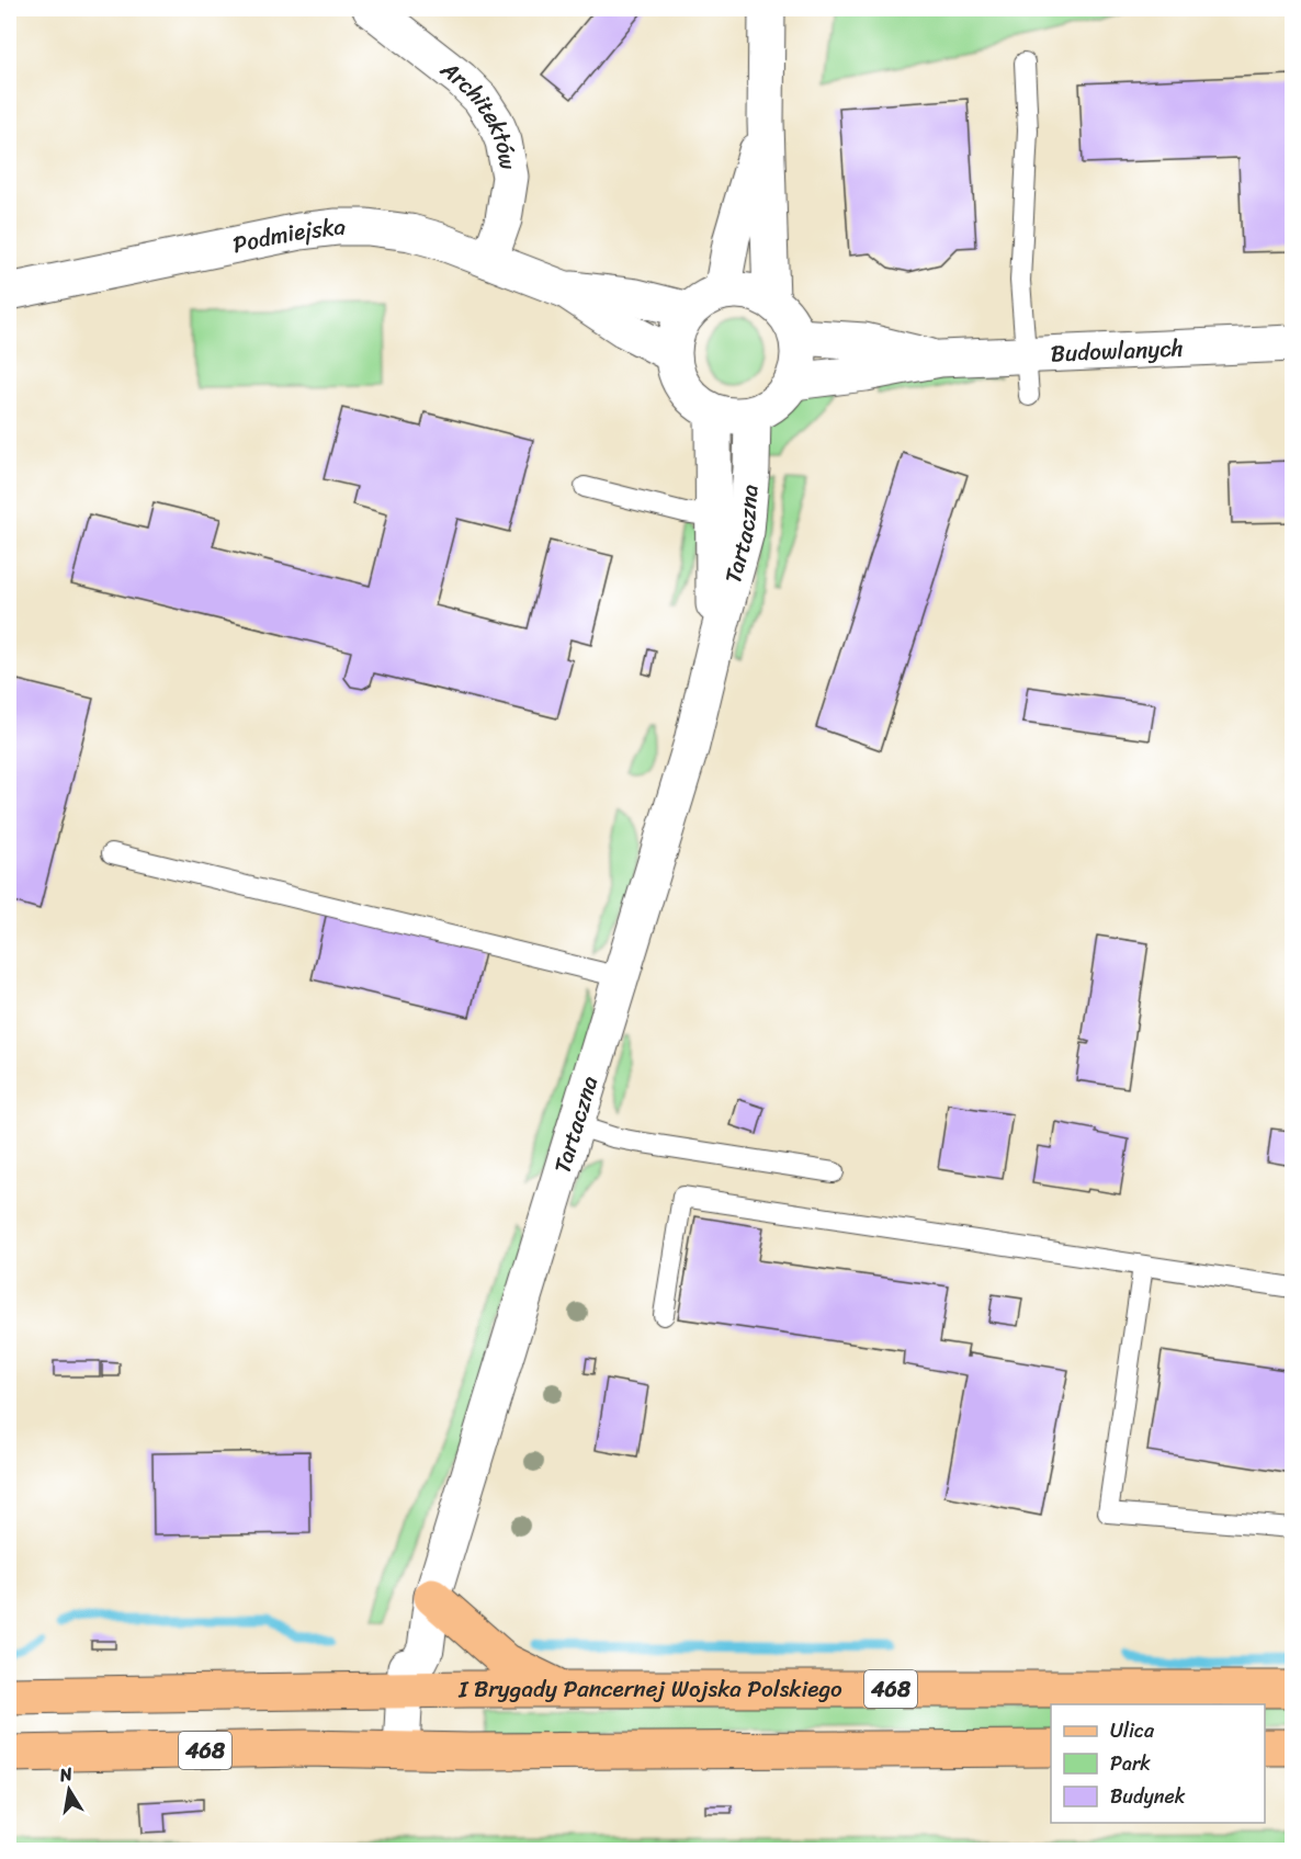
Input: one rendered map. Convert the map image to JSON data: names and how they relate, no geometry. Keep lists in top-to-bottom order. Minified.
{"streets":{"main road":["I Brygady Pancernej Wojska Polskiego","468"],"street":["Architektów","Podmiejska","Budowlanych","Tartaczna"]},"crossings":[["Architektów","Podmiejska"],["Podmiejska","Budowlanych"],["Podmiejska","Tartaczna"],["Budowlanych","Tartaczna"],["Tartaczna","I Brygady Pancernej Wojska Polskiego"],["Tartaczna","468"]],"legend":["Ulica","Park","Budynek"],"north":"top"}
